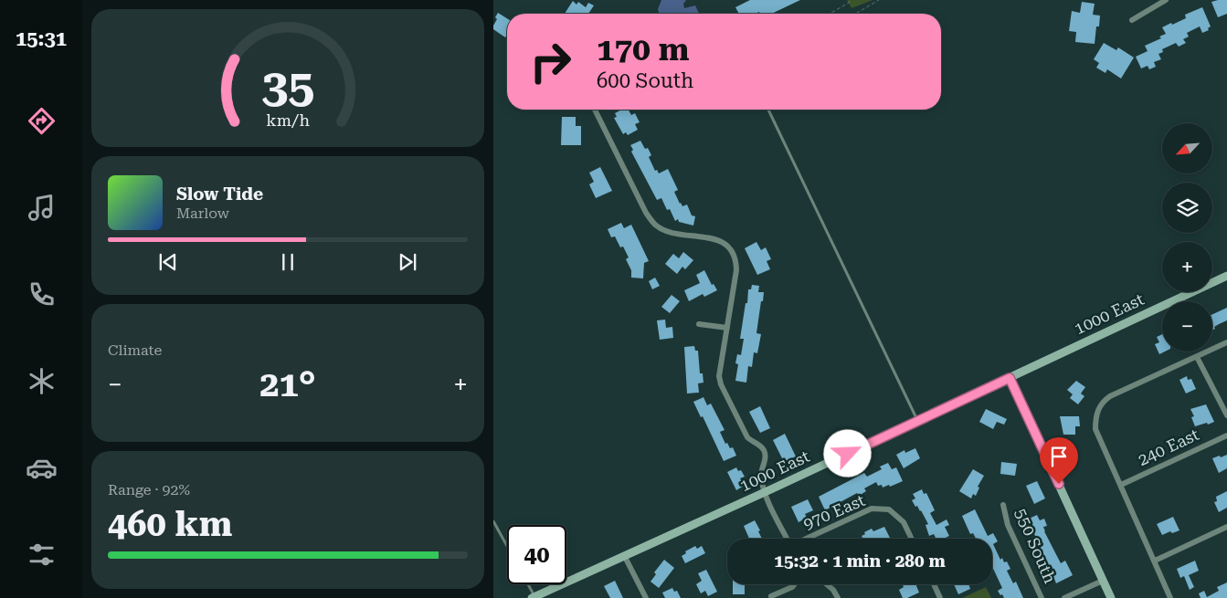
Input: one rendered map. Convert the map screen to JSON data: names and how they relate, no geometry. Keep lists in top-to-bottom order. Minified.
{"streets":{"street":["1000 East","240 East","970 East","550 South"]},"north":"bottom left","page":{"tabs":"15:31","turn":["170 m","600 South"],"map_buttons":["+","−"],"song":["Slow Tide","Marlow"],"tile":["Climate",["Range · 92%","460 km"]],"heat":["−","21°","+"],"limit":"40","trip":"15:32 · 1 min · 280 m","gauge":["35","km/h"]}}
